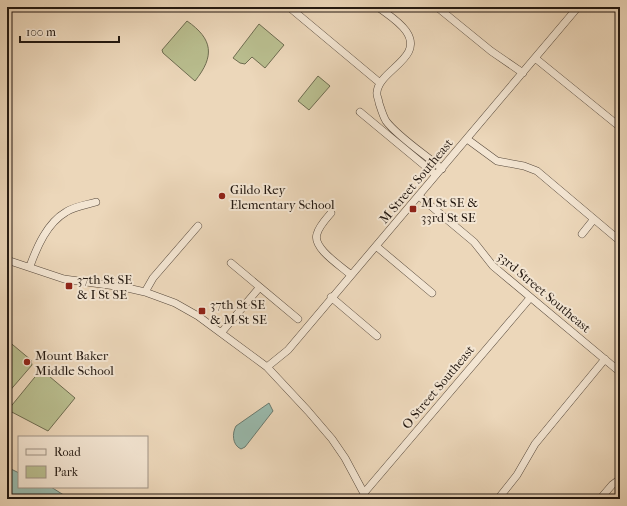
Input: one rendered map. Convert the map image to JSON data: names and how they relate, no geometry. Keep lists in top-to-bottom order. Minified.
{"streets":{"street":["M Street Southeast","33rd Street Southeast","O Street Southeast"]},"crossings":[["M Street Southeast","33rd Street Southeast"],["33rd Street Southeast","O Street Southeast"]],"places":{"other":["Gildo Rey Elementary School","Mount Baker Middle School"],"transit":["M St SE & 33rd St SE","37th St SE & I St SE","37th St SE & M St SE"]},"legend":["Road","Park"],"scale_bar":"100 m"}
